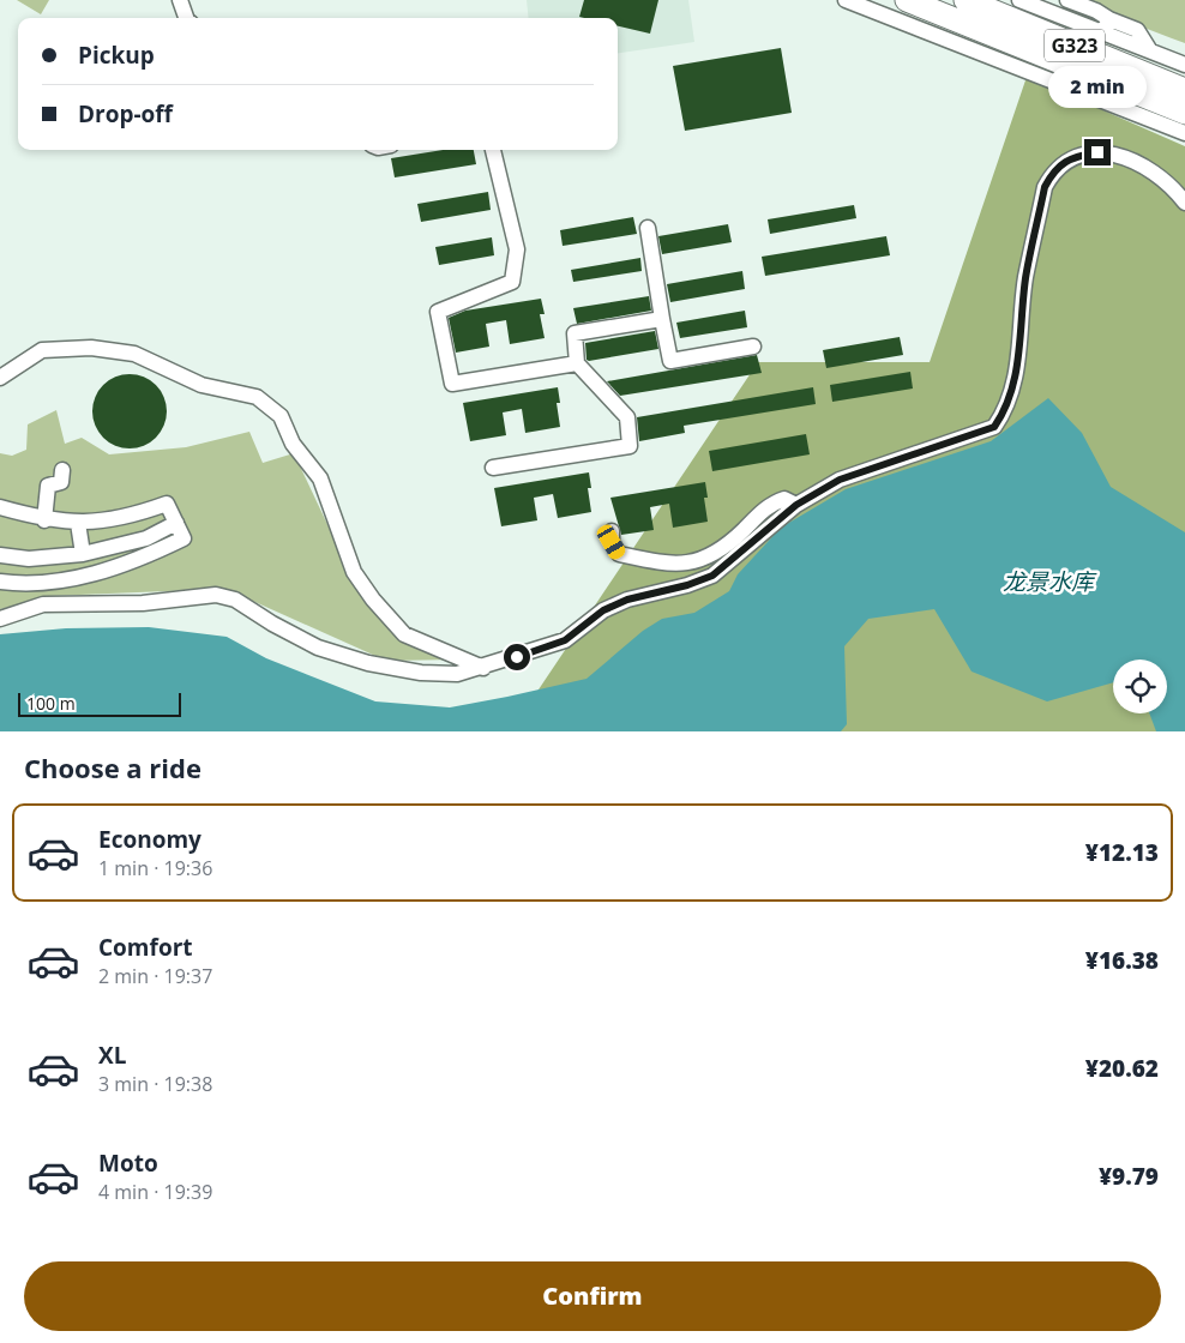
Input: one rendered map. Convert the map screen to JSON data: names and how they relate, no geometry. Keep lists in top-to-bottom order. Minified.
{"streets":{"highway":["G323"]},"water":["龙景水库"],"scale_bar":"100 m","page":{"banner":["Pickup","Drop-off"],"bubble":"2 min","scale":"100 m","heading":"Choose a ride","list":[{"name":"Economy","note":"1 min · 19:36","value":"¥12.13"},{"name":"Comfort","note":"2 min · 19:37","value":"¥16.38"},{"name":"XL","note":"3 min · 19:38","value":"¥20.62"},{"name":"Moto","note":"4 min · 19:39","value":"¥9.79"}],"buttons":"Confirm"}}
